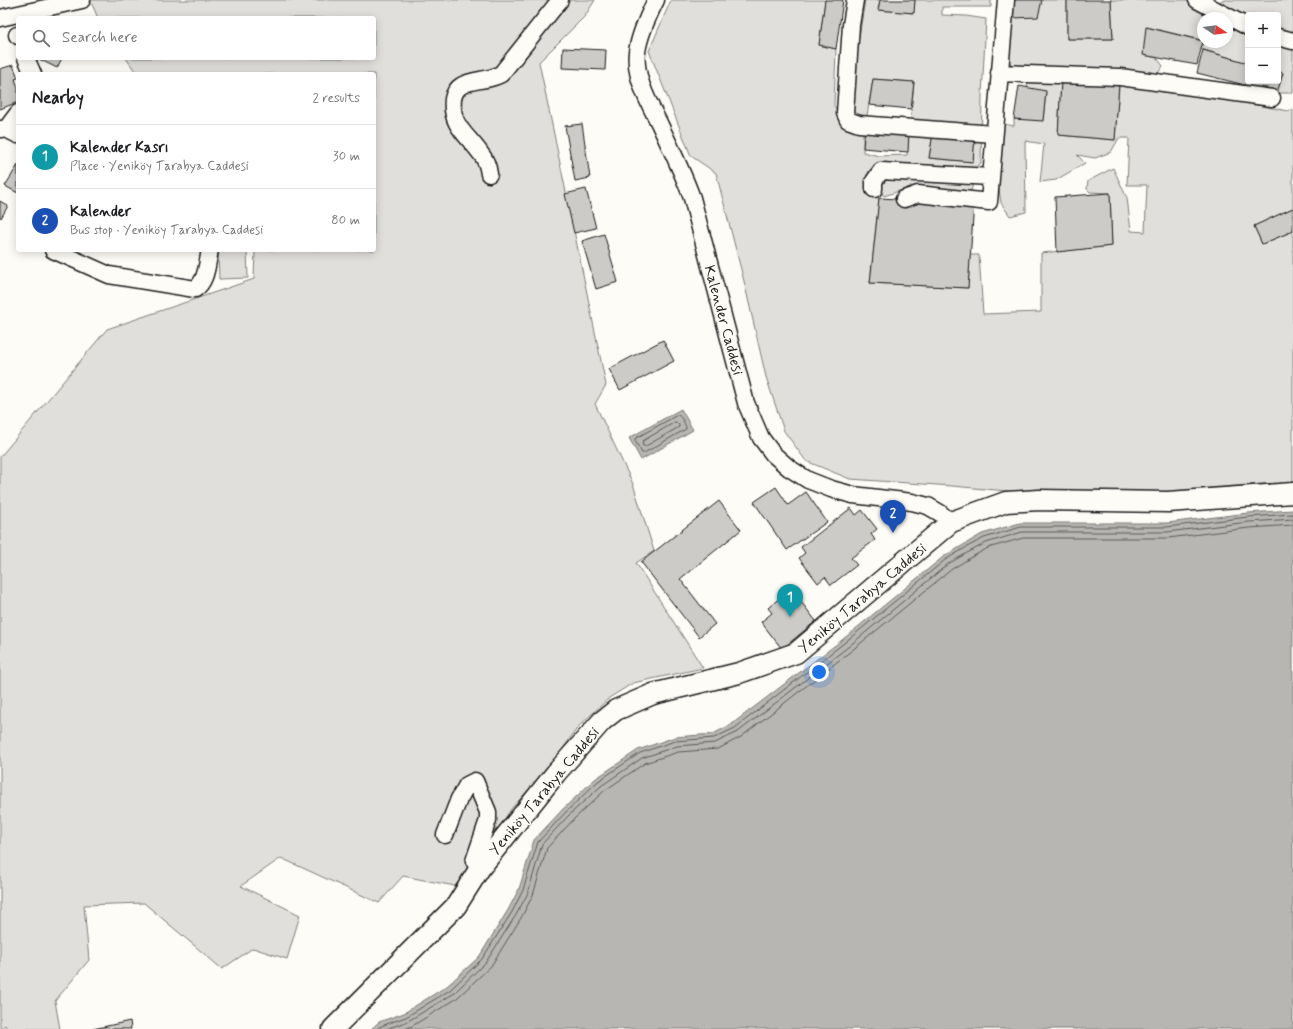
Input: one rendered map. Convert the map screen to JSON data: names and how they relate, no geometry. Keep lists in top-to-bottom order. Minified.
{"streets":{"main road":["Yeniköy Tarabya Caddesi"],"street":["Kalender Caddesi"]},"crossings":[["Kalender Caddesi","Yeniköy Tarabya Caddesi"]],"north":"right","page":{"map_buttons":["+","−"],"search":"Search here","heading":["Nearby","2 results"],"list":[{"mark":"1","name":"Kalender Kasrı","note":"Place · Yeniköy Tarabya Caddesi","value":"30 m"},{"mark":"2","name":"Kalender","note":"Bus stop · Yeniköy Tarabya Caddesi","value":"80 m"}],"pins":["2","1"]}}
